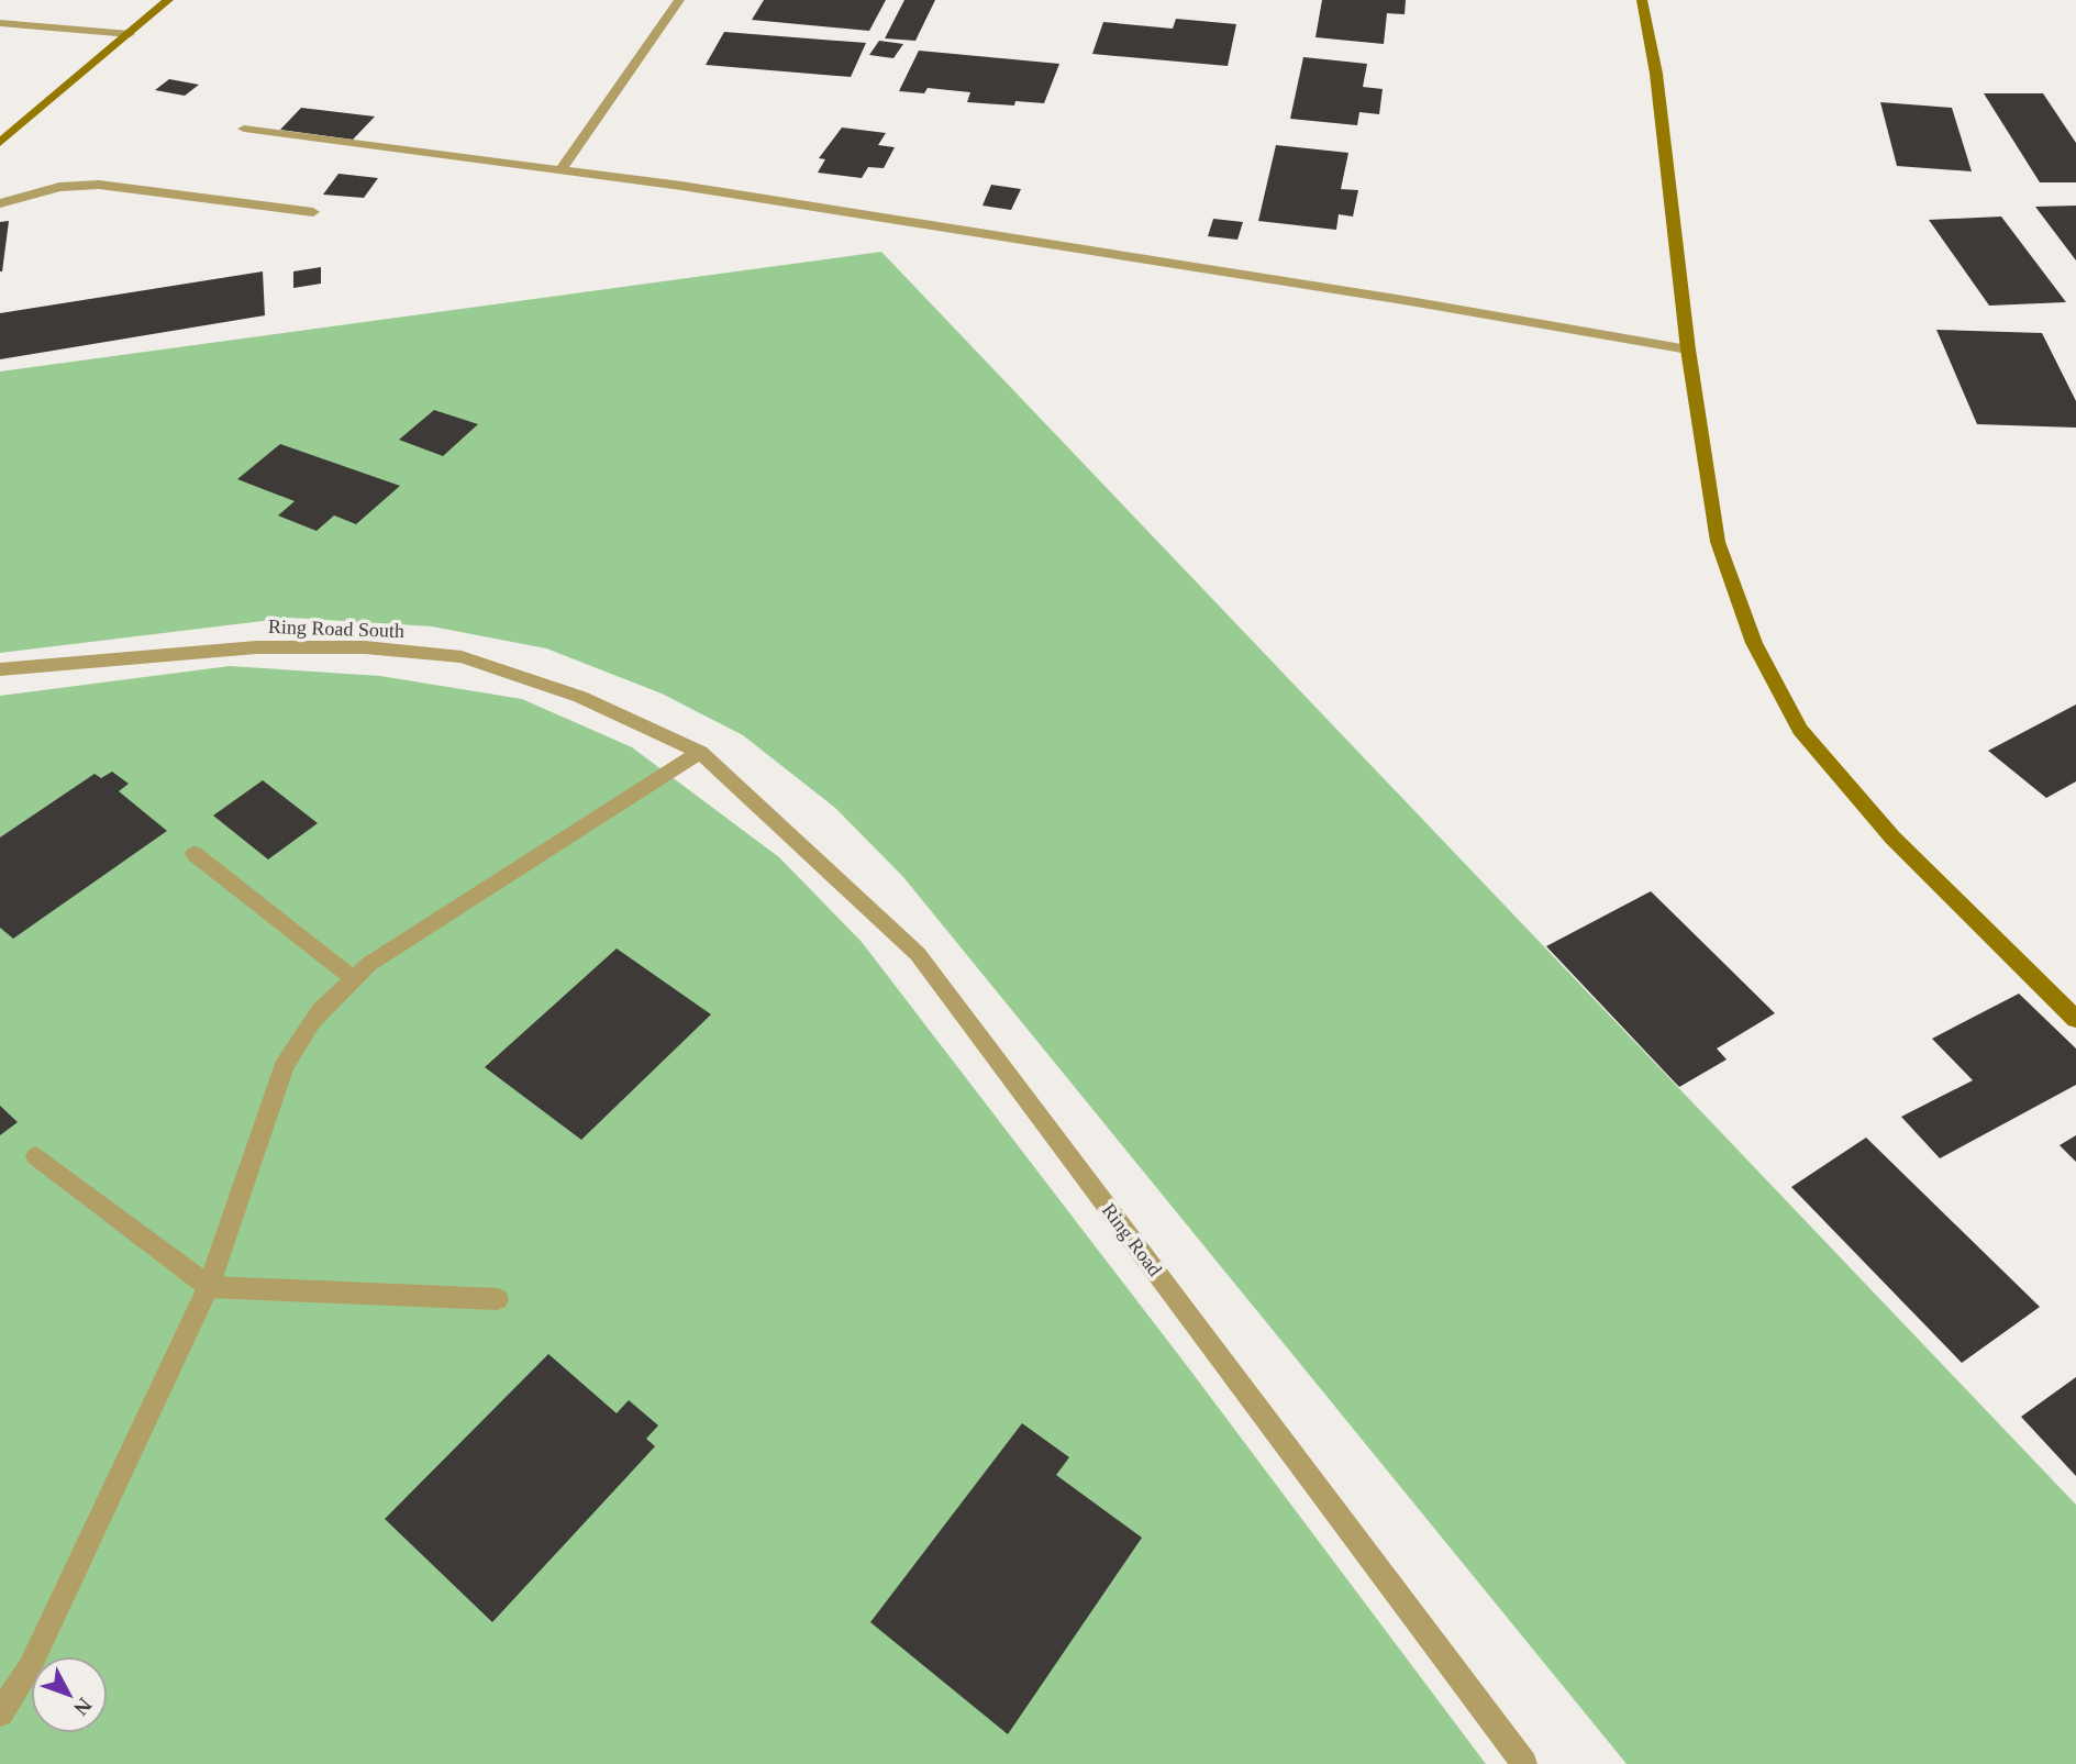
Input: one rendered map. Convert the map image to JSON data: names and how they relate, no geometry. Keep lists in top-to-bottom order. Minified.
{"streets":{"street":["Ring Road South","Ring Road"]},"crossings":[["Ring Road South","Ring Road"]],"north":"bottom right"}
